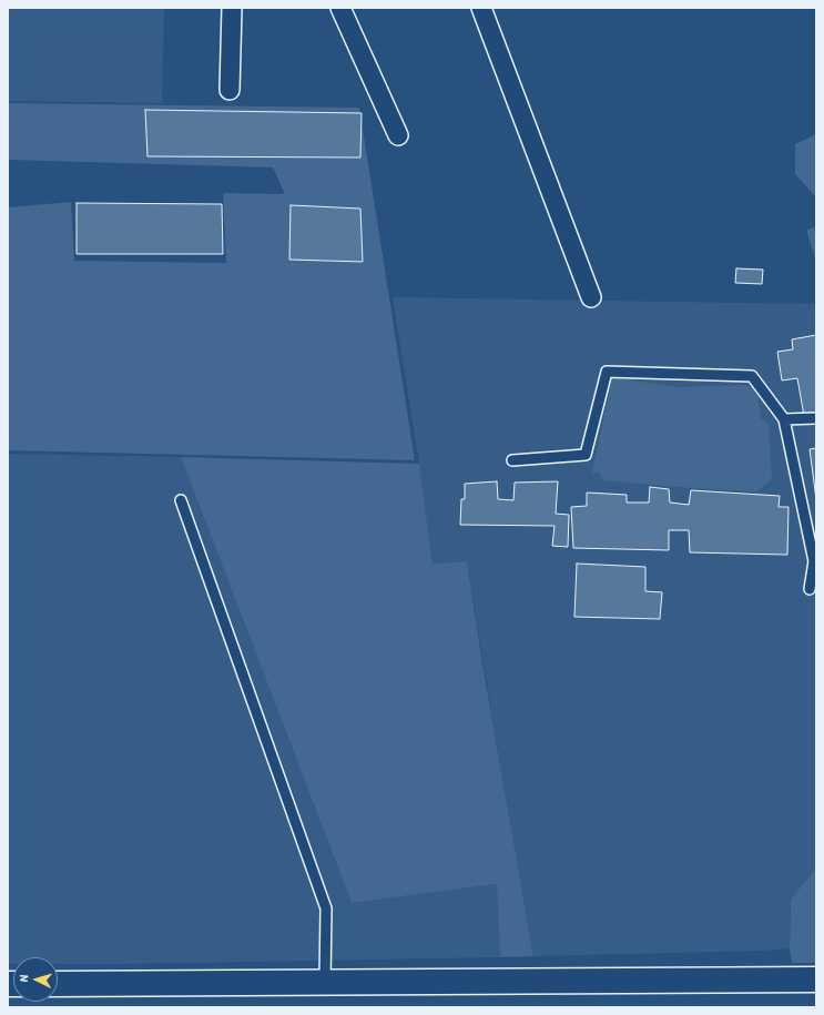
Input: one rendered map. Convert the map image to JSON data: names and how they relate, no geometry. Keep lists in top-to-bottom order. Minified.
{"north":"left"}
